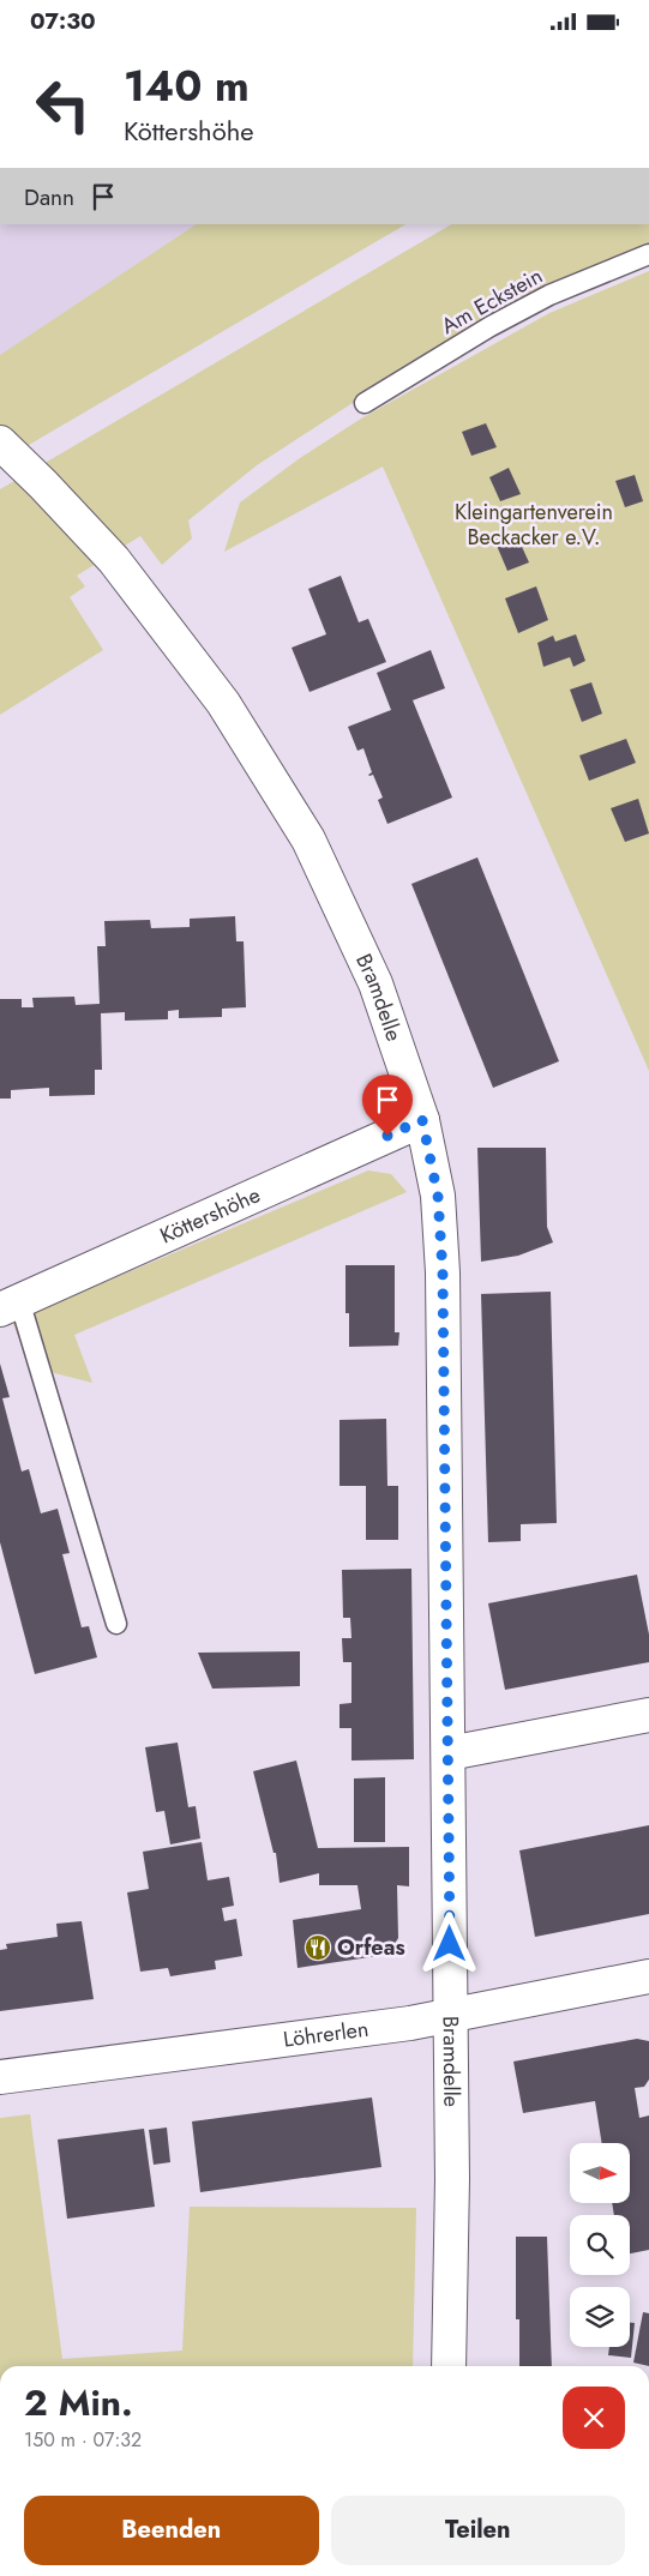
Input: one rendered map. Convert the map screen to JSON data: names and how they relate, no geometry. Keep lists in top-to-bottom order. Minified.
{"streets":{"street":["Bramdelle","Köttershöhe","Löhrerlen"],"lane":["Am Eckstein"]},"crossings":[["Bramdelle","Köttershöhe"],["Bramdelle","Löhrerlen"]],"parks":["Kleingartenverein Beckacker e.V."],"places":{"restaurant":["Orfeas"]},"north":"right","page":{"status":"07:30","turn":["140 m","Köttershöhe"],"then":"Dann","heading":["2 Min.","150 m · 07:32"],"buttons":["Beenden","Teilen"]}}
